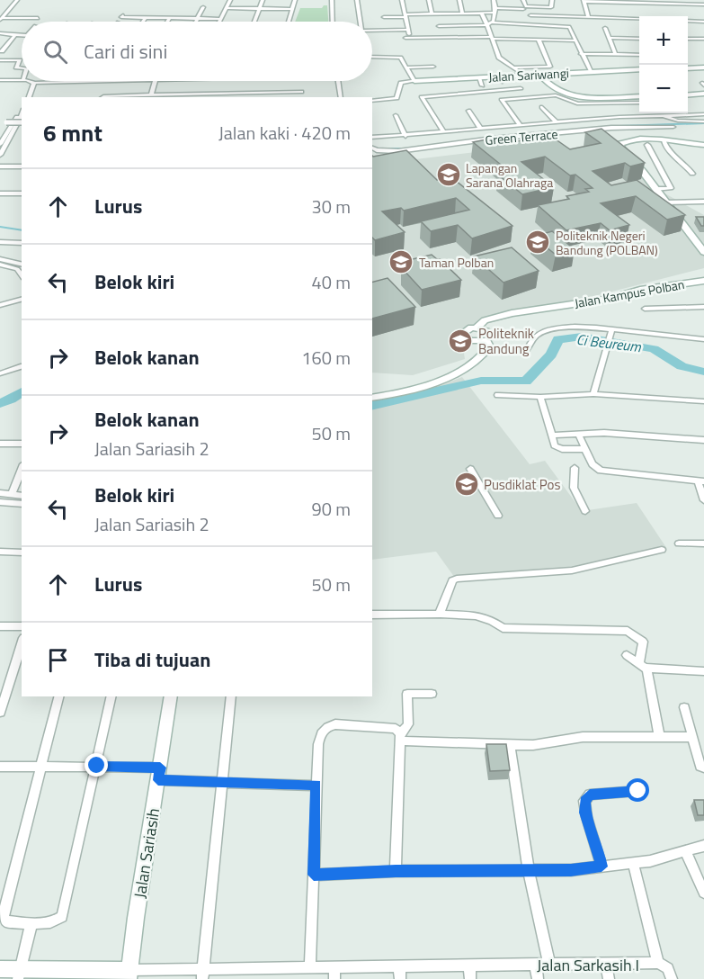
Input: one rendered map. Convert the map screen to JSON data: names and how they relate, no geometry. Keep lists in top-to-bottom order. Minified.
{"streets":{"street":["Jalan Sariwangi","Green Terrace","Jalan Kampus Polban","Jalan Sariasih","Jalan Sarkasih I"]},"crossings":[["Jalan Sariasih","Jalan Sarkasih I"]],"water":["Ci Beureum"],"places":{"school or university":["Lapangan Sarana Olahraga","Politeknik Negeri Bandung (POLBAN)","Taman Polban","Politeknik Bandung","Pusdiklat Pos"]},"page":{"map_buttons":["+","−"],"search":"Cari di sini","heading":["6 mnt","Jalan kaki · 420 m"],"list":[["Lurus","30 m"],["Belok kiri","40 m"],["Belok kanan","160 m"],["Belok kanan","Jalan Sariasih 2","50 m"],["Belok kiri","Jalan Sariasih 2","90 m"],["Lurus","50 m"],"Tiba di tujuan"]}}
